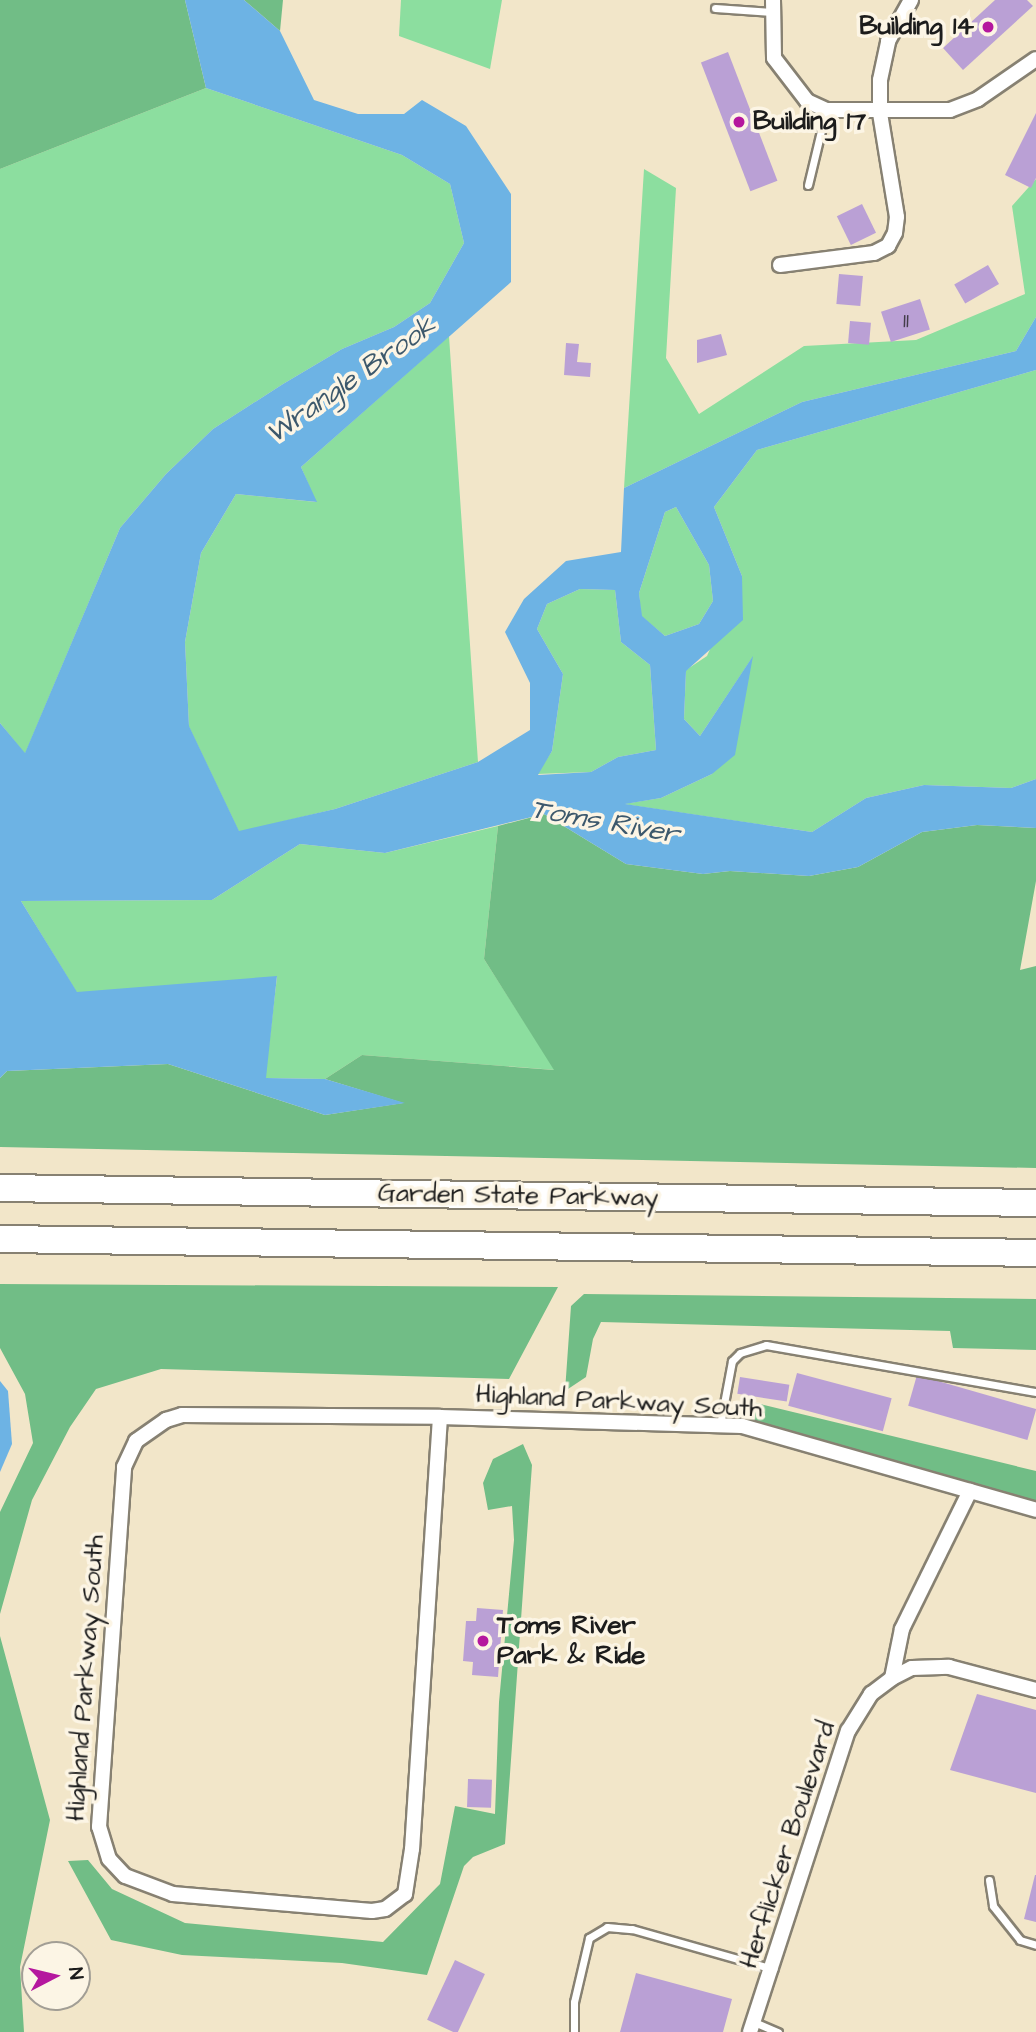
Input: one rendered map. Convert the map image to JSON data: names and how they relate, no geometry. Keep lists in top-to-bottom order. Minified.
{"streets":{"highway":["Garden State Parkway"],"street":["Highland Parkway South","Herflicker Boulevard"]},"water":["Wrangle Brook","Toms River"],"places":["Building 14","Building 17","Toms River Park & Ride"],"house_numbers":["11"],"north":"right"}
